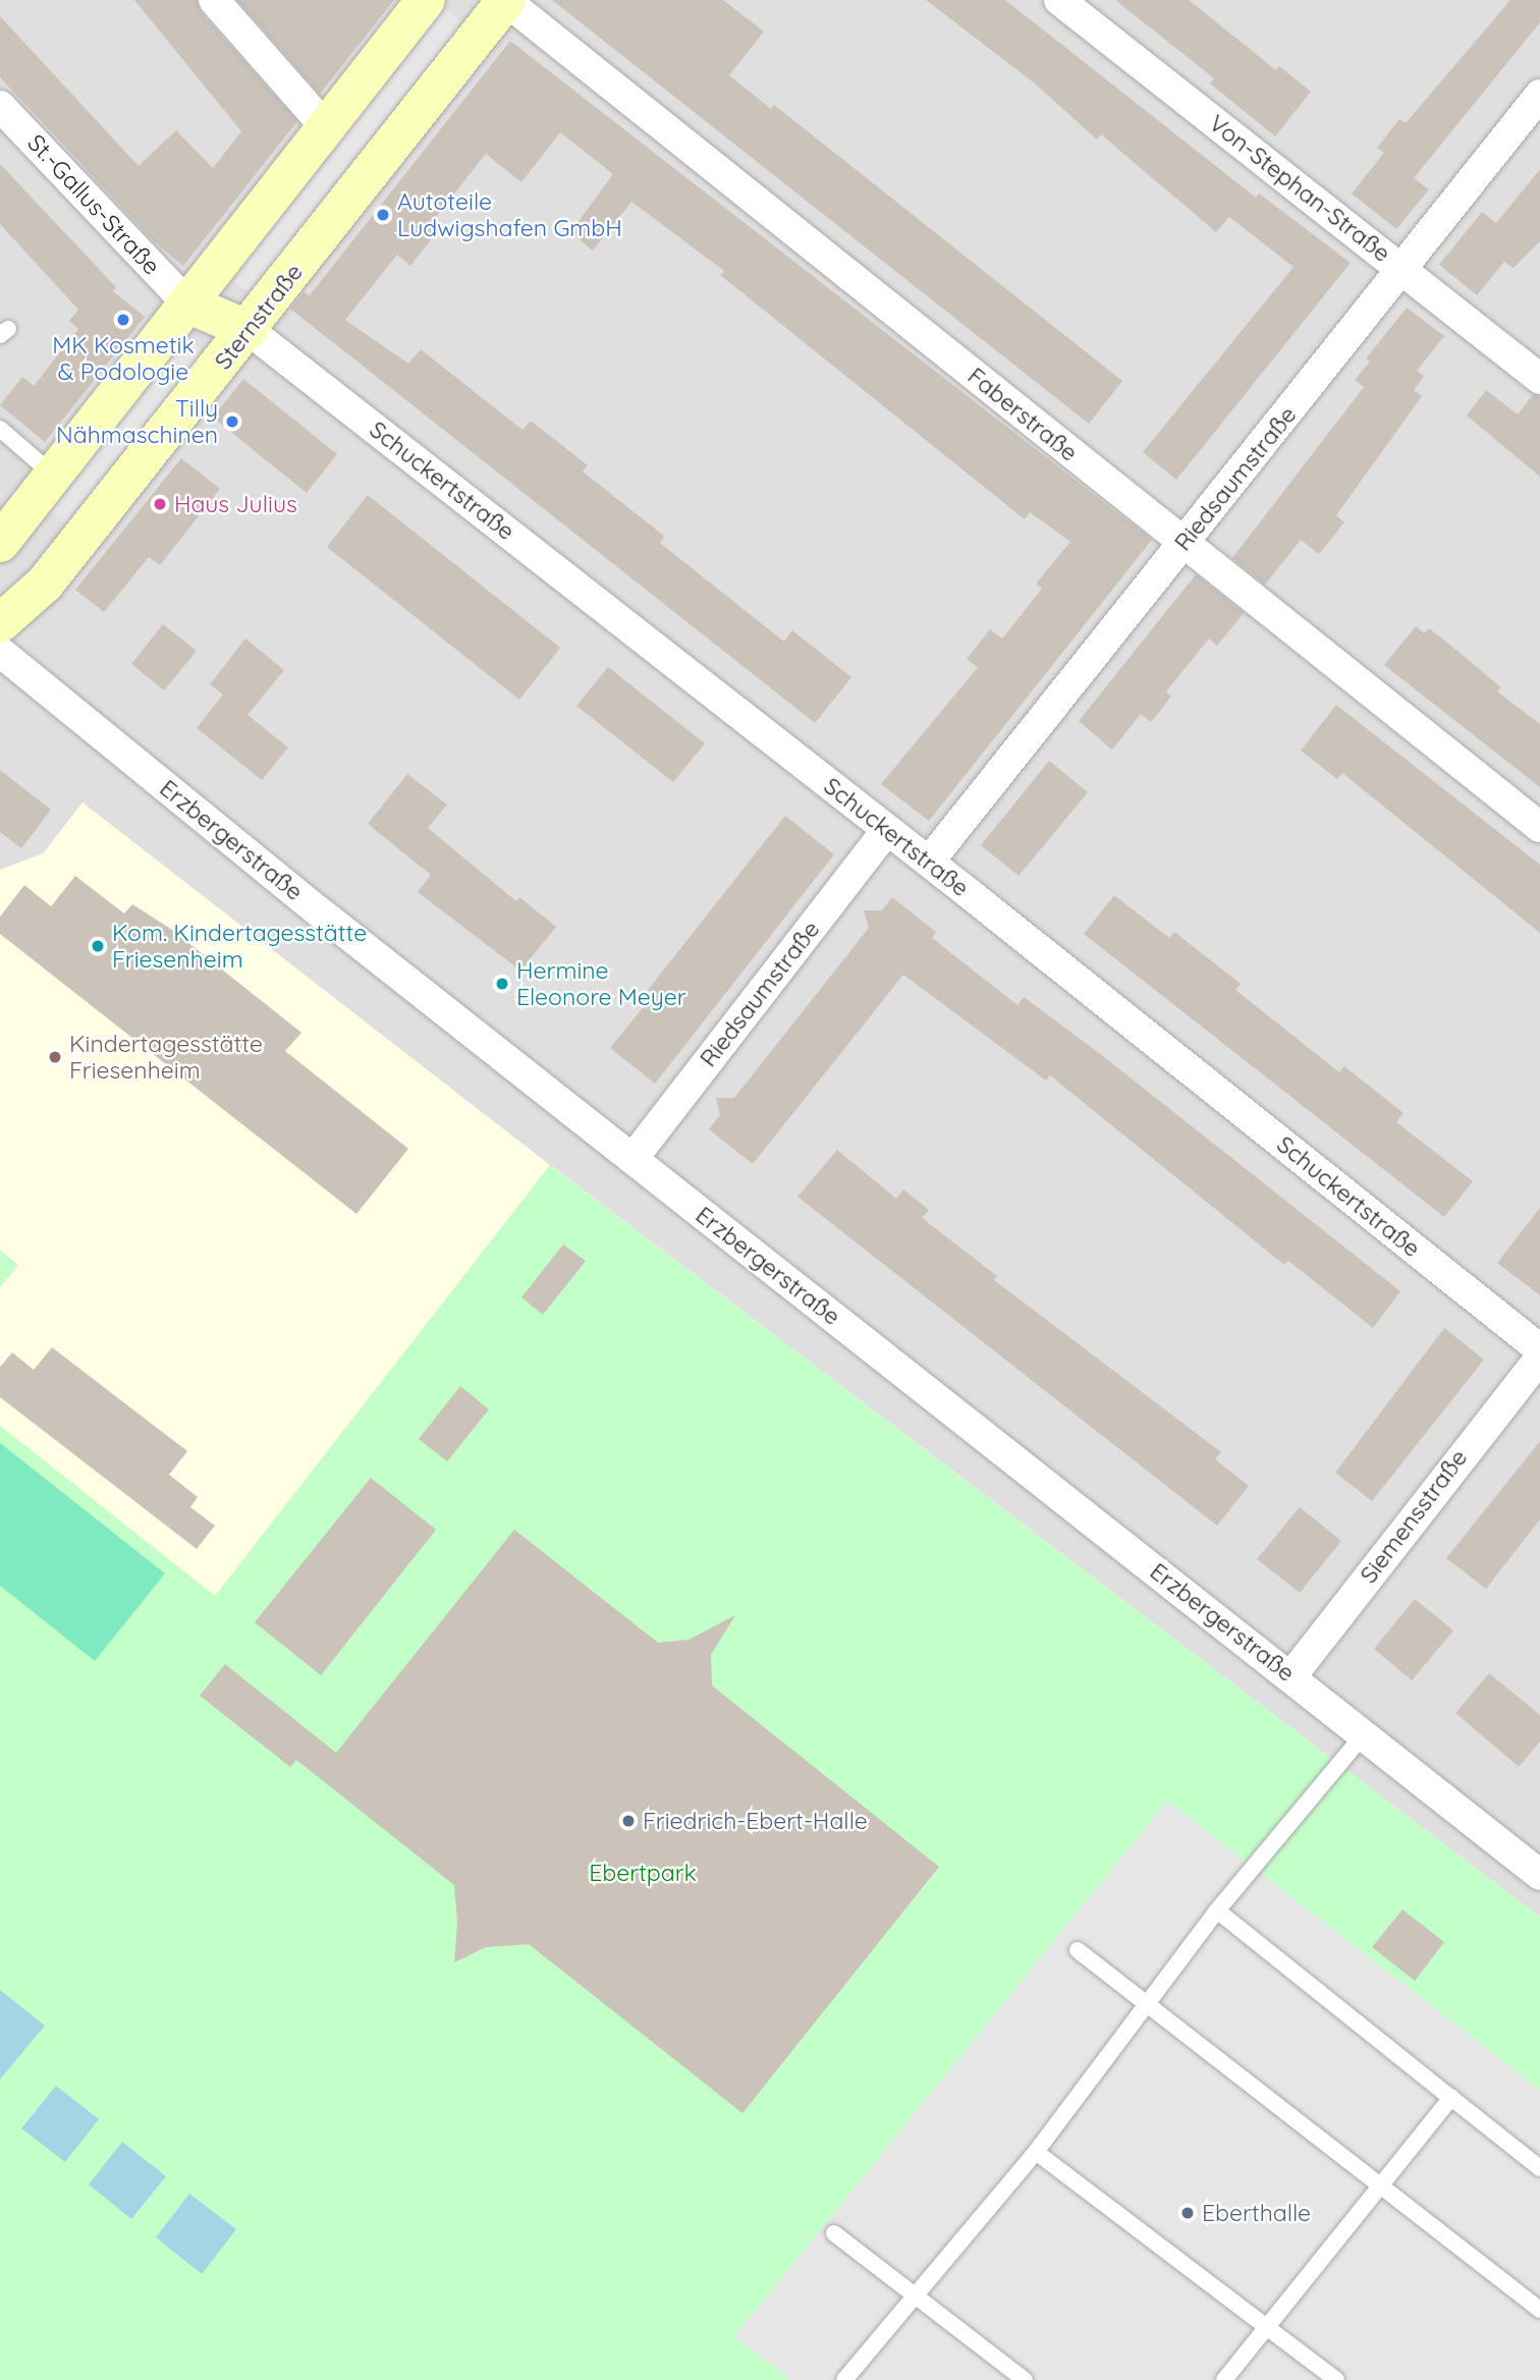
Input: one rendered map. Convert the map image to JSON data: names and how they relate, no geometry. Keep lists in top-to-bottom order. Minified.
{"streets":{"main road":["Sternstraße"],"street":["Von-Stephan-Straße","St.-Gallus-Straße","Faberstraße","Riedsaumstraße","Schuckertstraße","Erzbergerstraße","Siemensstraße"]},"crossings":[["Von-Stephan-Straße","Riedsaumstraße"],["Sternstraße","Faberstraße"],["Sternstraße","Schuckertstraße"],["Faberstraße","Riedsaumstraße"],["Riedsaumstraße","Schuckertstraße"],["Riedsaumstraße","Erzbergerstraße"],["Erzbergerstraße","Siemensstraße"]],"parks":["Ebertpark"],"places":["Autoteile Ludwigshafen GmbH","MK Kosmetik & Podologie","Tilly Nähmaschinen","Haus Julius","Kom. Kindertagesstätte Friesenheim","Hermine Eleonore Meyer","Kindertagesstätte Friesenheim","Friedrich-Ebert-Halle","Eberthalle"]}
